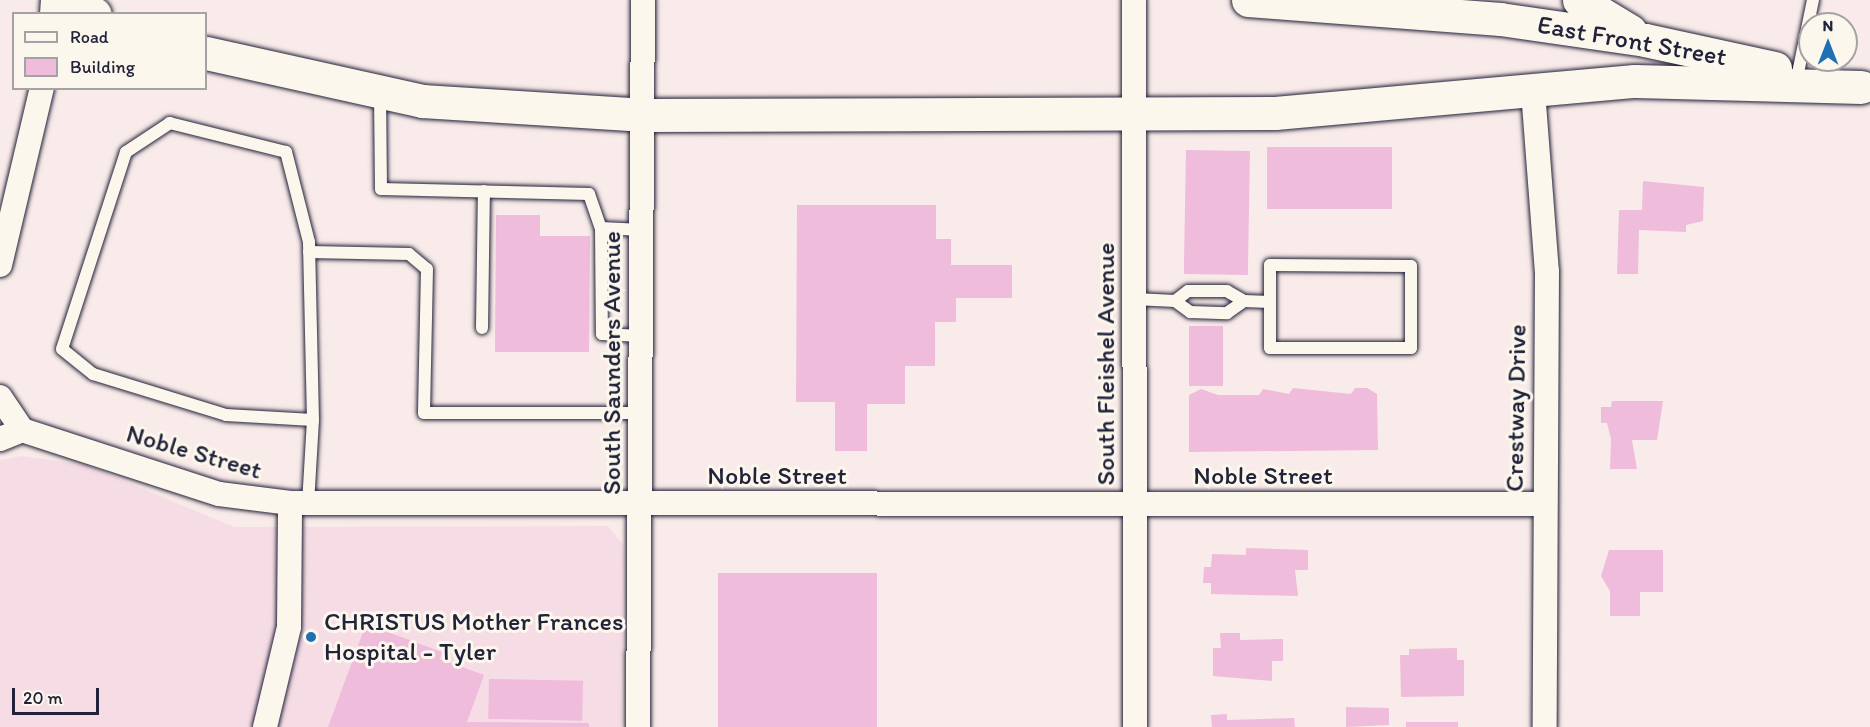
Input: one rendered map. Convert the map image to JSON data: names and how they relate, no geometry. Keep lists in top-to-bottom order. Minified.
{"streets":{"main road":["East Front Street"],"street":["South Saunders Avenue","South Fleishel Avenue","Crestway Drive","Noble Street"]},"crossings":[["South Saunders Avenue","Noble Street"],["South Fleishel Avenue","Noble Street"],["Crestway Drive","Noble Street"]],"places":["CHRISTUS Mother Frances Hospital - Tyler"],"legend":["Road","Building"],"scale_bar":"20 m","north":"top"}
